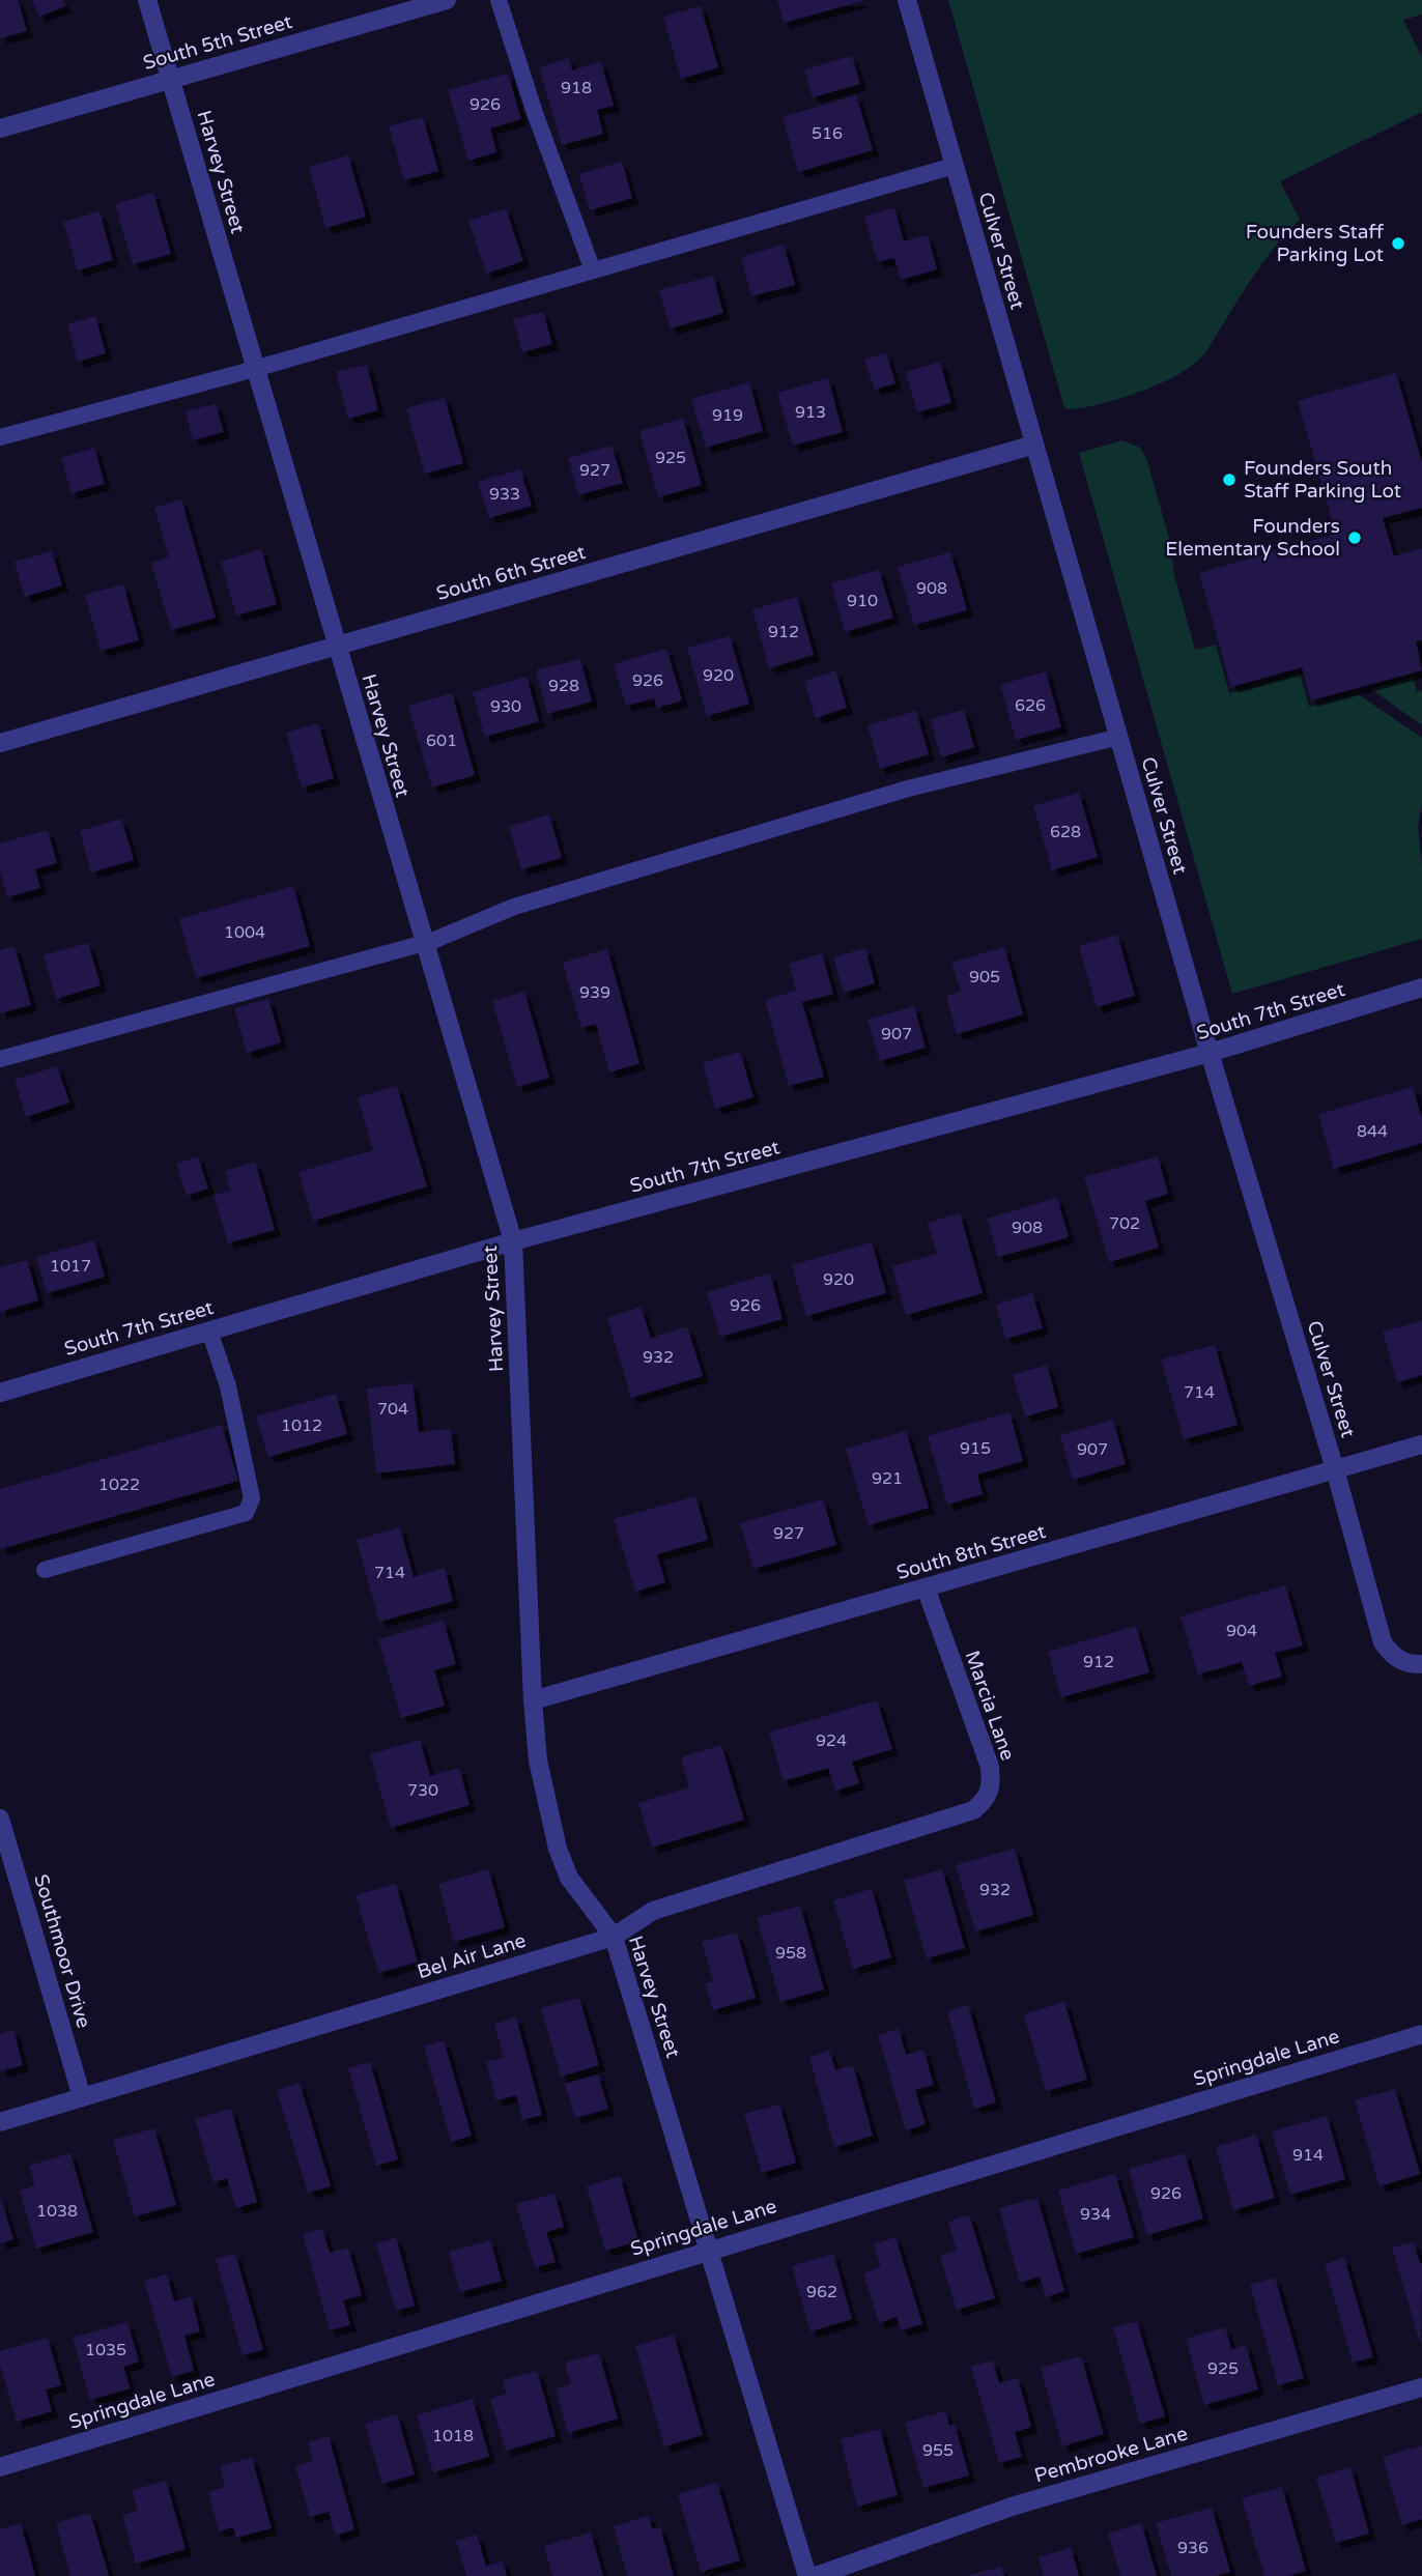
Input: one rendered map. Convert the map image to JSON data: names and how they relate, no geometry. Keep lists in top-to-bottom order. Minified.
{"streets":{"street":["South 5th Street","Harvey Street","Culver Street","South 6th Street","South 7th Street","South 8th Street","Marcia Lane","Southmoor Drive","Bel Air Lane","Springdale Lane","Pembrooke Lane"]},"crossings":[["South 5th Street","Harvey Street"],["Harvey Street","South 6th Street"],["Harvey Street","South 7th Street"],["Harvey Street","South 8th Street"],["Harvey Street","Bel Air Lane"],["Harvey Street","Springdale Lane"],["Culver Street","South 6th Street"],["Culver Street","South 7th Street"],["Culver Street","South 8th Street"],["South 8th Street","Marcia Lane"],["Marcia Lane","Bel Air Lane"],["Southmoor Drive","Bel Air Lane"]],"places":["Founders Staff Parking Lot","Founders South Staff Parking Lot","Founders Elementary School"],"house_numbers":["918","926","516","913","919","925","927","933","908","910","912","920","926","928","626","930","601","628","1004","905","939","907","844","702","908","1017","920","926","932","714","704","1012","915","907","921","1022","927","714","904","912","924","730","932","958","914","926","1038","934","962","1035","925","1018","955","936"]}
